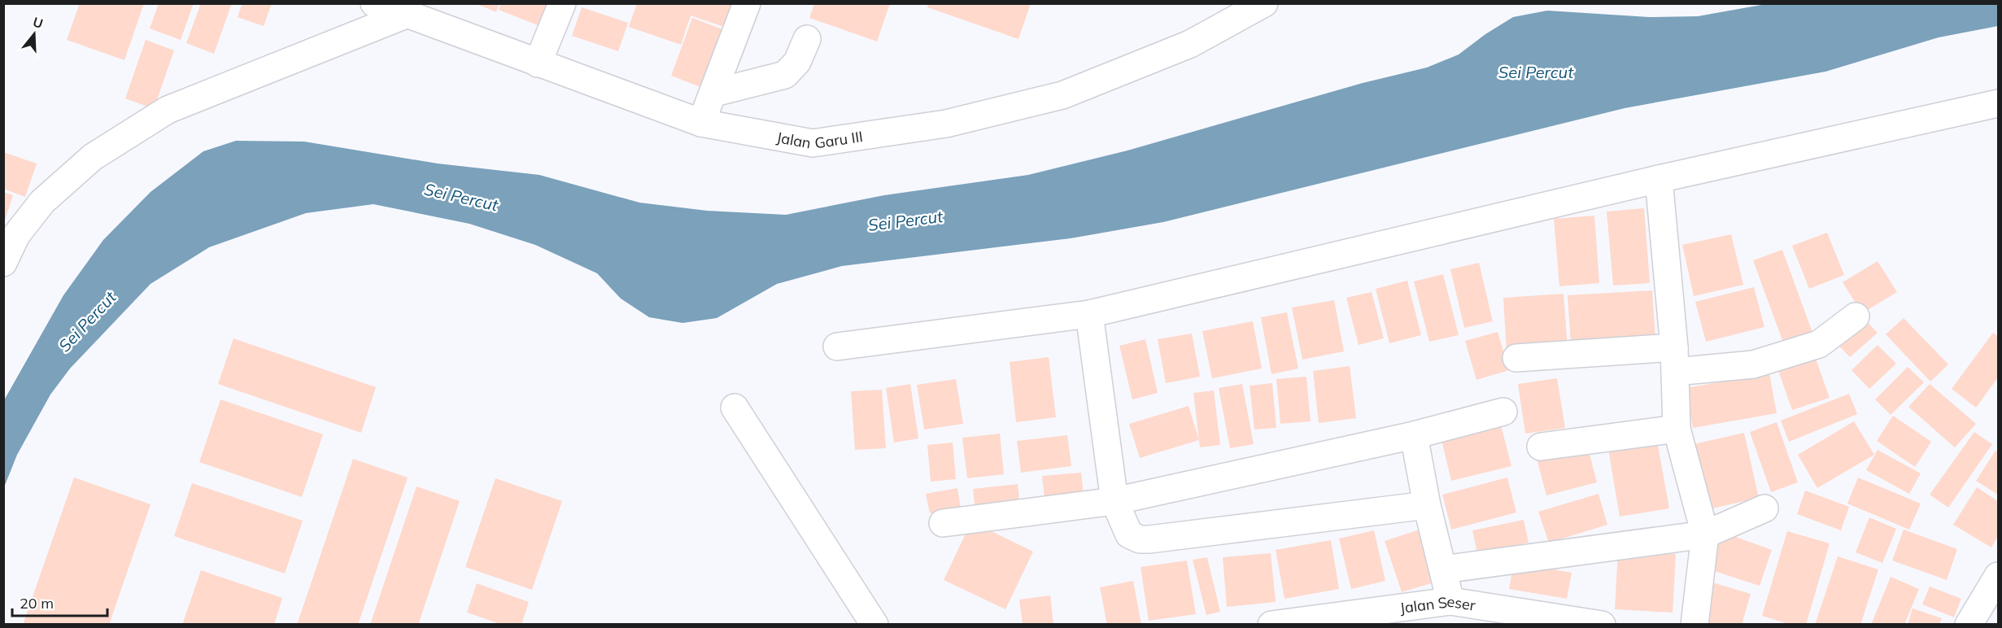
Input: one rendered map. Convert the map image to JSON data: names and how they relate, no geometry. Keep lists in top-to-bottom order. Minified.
{"streets":{"street":["Jalan Garu III","Jalan Seser"]},"water":["Sei Percut"],"scale_bar":"20 m","north":"top"}
